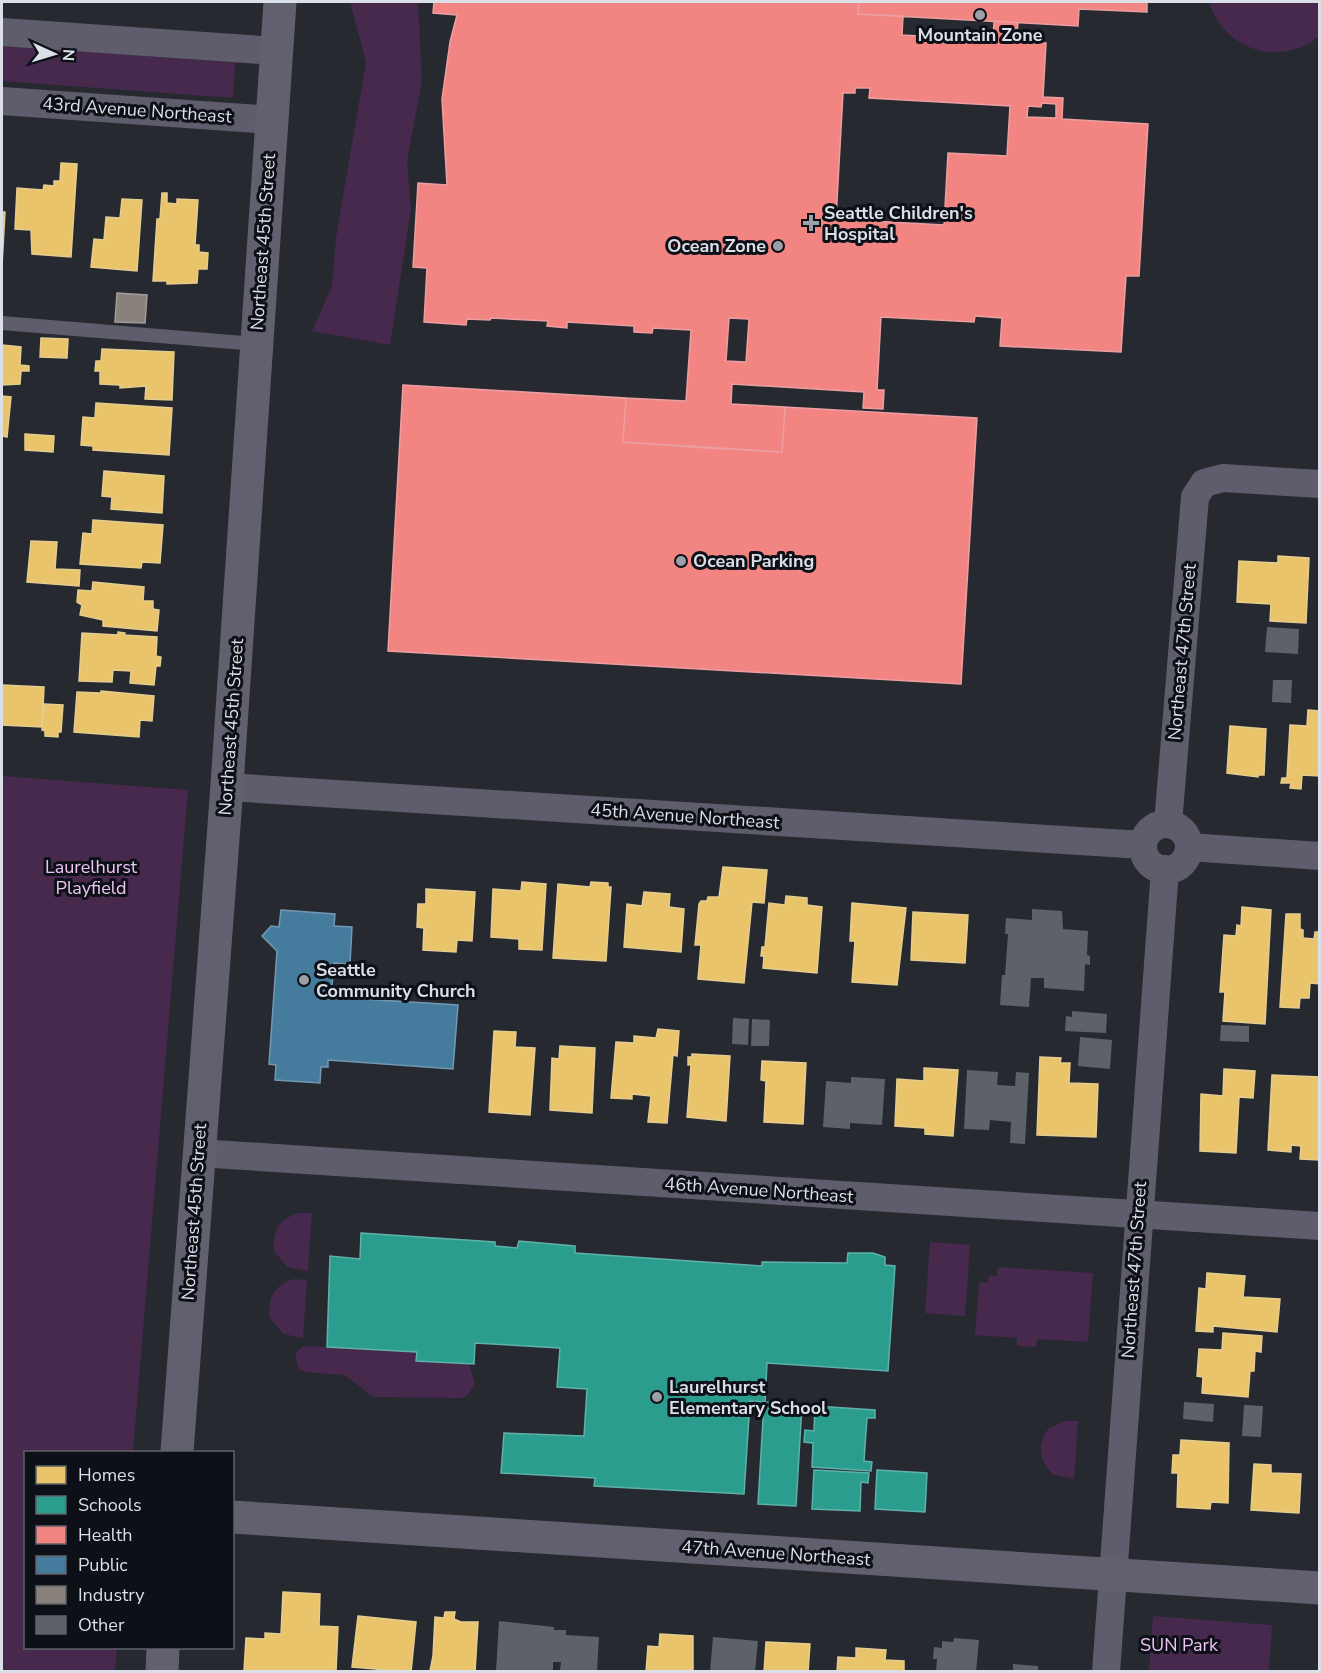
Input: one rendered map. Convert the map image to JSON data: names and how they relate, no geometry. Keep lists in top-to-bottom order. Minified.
{"streets":{"street":["43rd Avenue Northeast","Northeast 45th Street","Northeast 47th Street","45th Avenue Northeast","46th Avenue Northeast","47th Avenue Northeast"]},"crossings":[["43rd Avenue Northeast","Northeast 45th Street"],["Northeast 45th Street","45th Avenue Northeast"],["Northeast 45th Street","46th Avenue Northeast"],["Northeast 47th Street","45th Avenue Northeast"],["Northeast 47th Street","46th Avenue Northeast"],["Northeast 47th Street","47th Avenue Northeast"]],"parks":["Laurelhurst Playfield","SUN Park"],"places":{"other":["Mountain Zone","Ocean Zone","Ocean Parking","Seattle Community Church","Laurelhurst Elementary School"],"health":["Seattle Children's Hospital"]},"legend":["Homes","Schools","Health","Public","Industry","Other"],"north":"right"}
